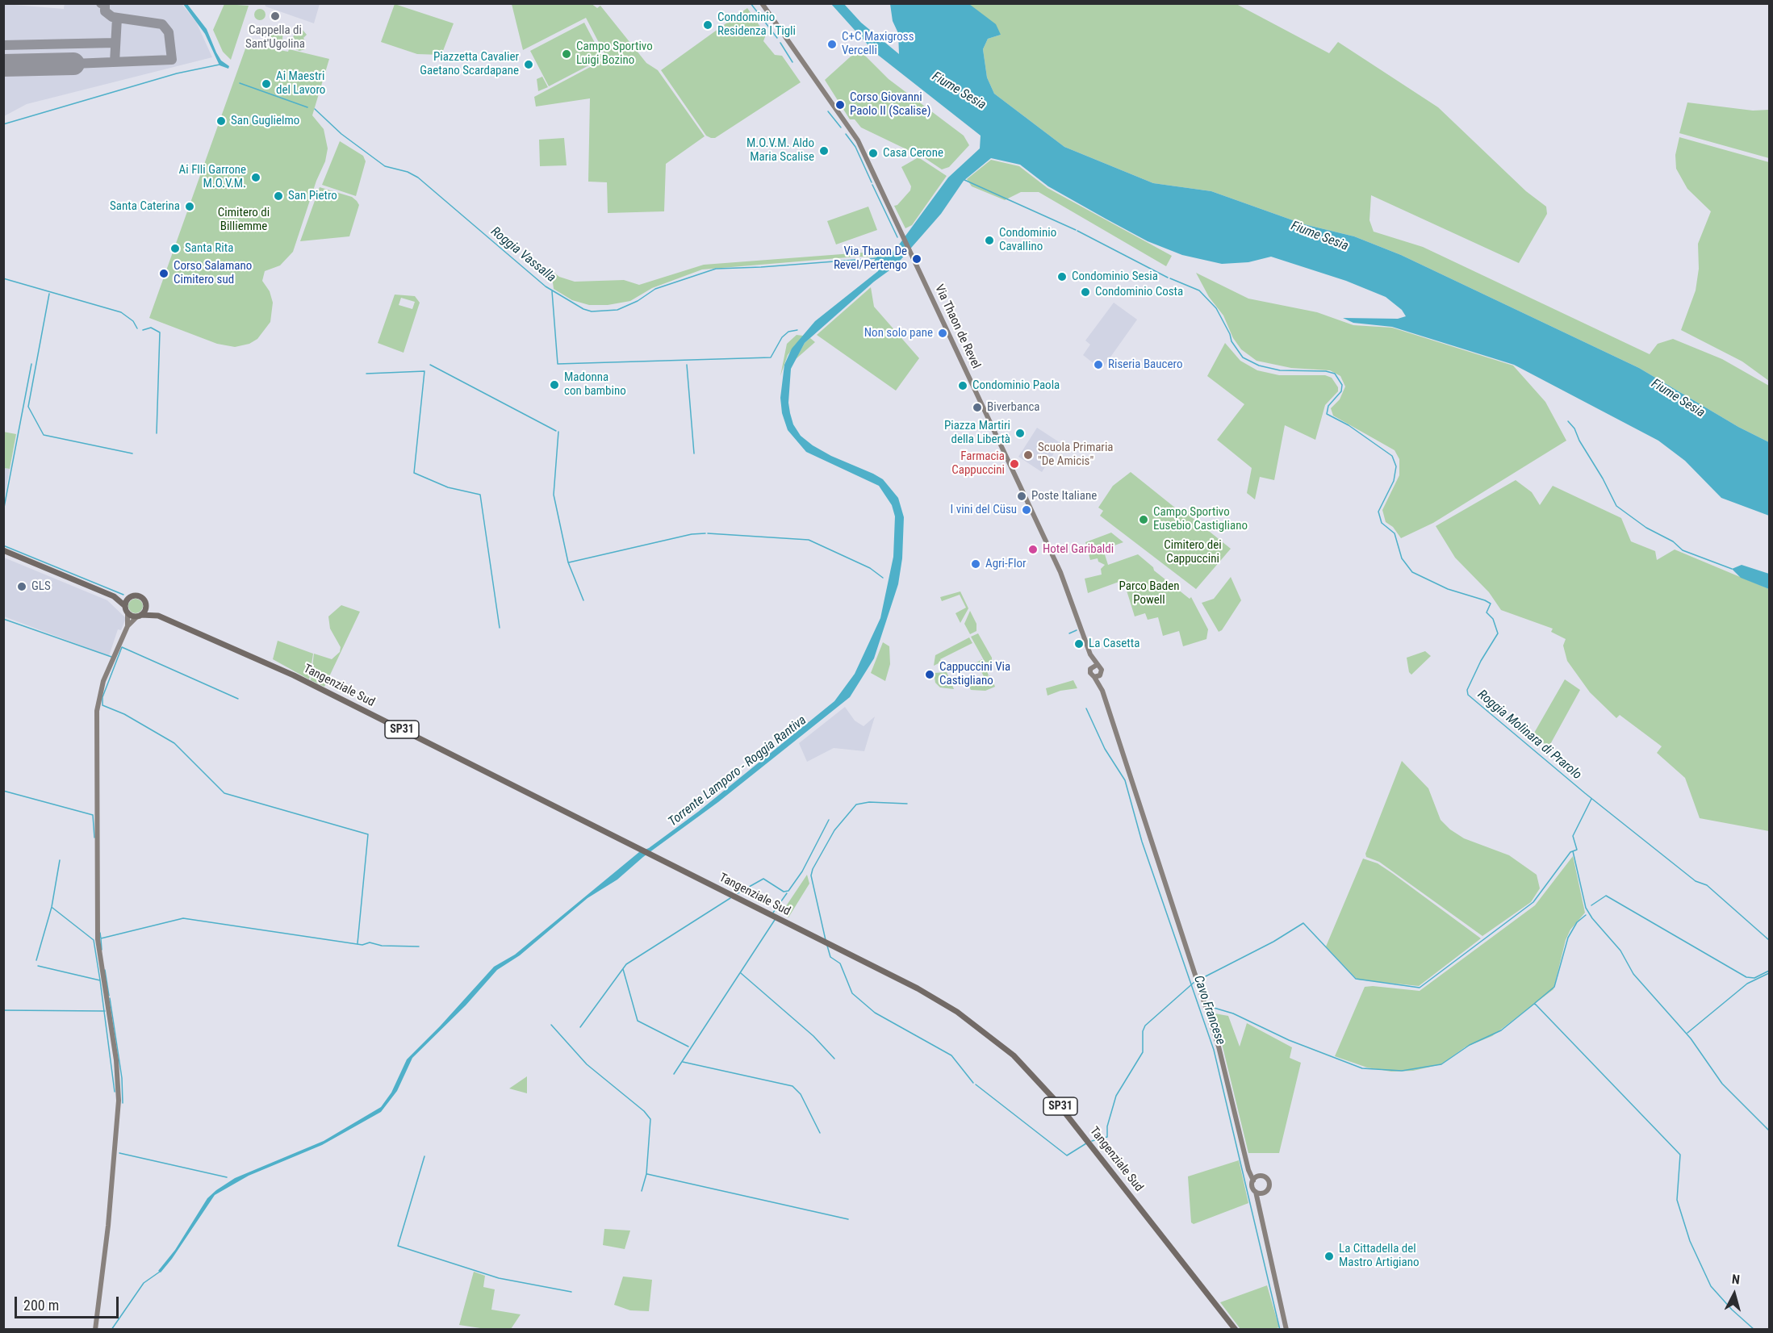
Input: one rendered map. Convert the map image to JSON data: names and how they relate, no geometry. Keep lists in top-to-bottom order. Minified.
{"streets":{"main road":["Via Thaon de Revel","Tangenziale Sud","SP31"]},"crossings":[["Tangenziale Sud","SP31"]],"water":["Fiume Sesia","Roggia Vassalla","Roggia Molinara di Prarolo","Torrente Lamporo - Roggia Rantiva","Cavo Francese"],"parks":["Cimitero di Billiemme","Cimitero dei Cappuccini","Parco Baden Powell"],"places":["Cappella di Sant'Ugolina","Condominio Residenza I Tigli","C+C Maxigross Vercelli","Campo Sportivo Luigi Bozino","Piazzetta Cavalier Gaetano Scardapane","Ai Maestri del Lavoro","Corso Giovanni Paolo II (Scalise)","San Guglielmo","M.O.V.M. Aldo Maria Scalise","Casa Cerone","Ai Flli Garrone M.O.V.M.","San Pietro","Santa Caterina","Condominio Cavallino","Santa Rita","Via Thaon De Revel/Pertengo","Corso Salamano Cimitero sud","Condominio Sesia","Condominio Costa","Non solo pane","Riseria Baucero","Madonna con bambino","Condominio Paola","Biverbanca","Piazza Martiri della Libertà","Scuola Primaria \"De Amicis\"","Farmacia Cappuccini","Poste Italiane","I vini del Cüsu","Campo Sportivo Eusebio Castigliano","Hotel Garibaldi","Agri-Flor","GLS","La Casetta","Cappuccini Via Castigliano","La Cittadella del Mastro Artigiano"],"scale_bar":"200 m","north":"top"}
